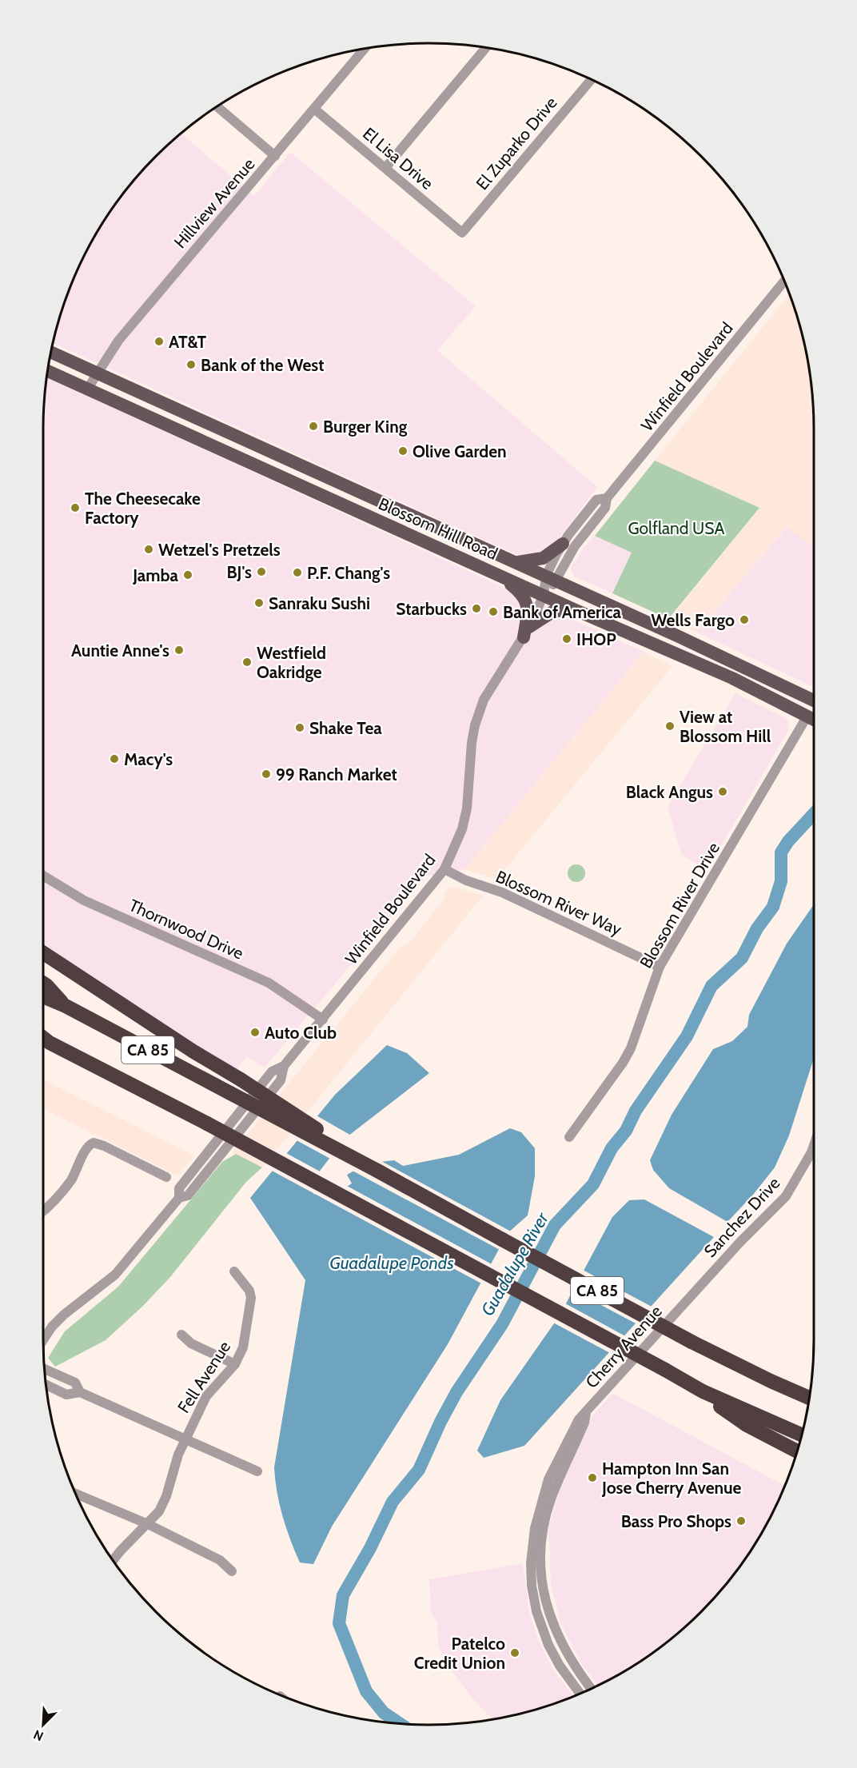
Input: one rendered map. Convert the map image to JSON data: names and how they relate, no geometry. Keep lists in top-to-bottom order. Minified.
{"streets":{"highway":["CA 85"],"main road":["Blossom Hill Road"],"street":["El Zuparko Drive","El Lisa Drive","Hillview Avenue","Winfield Boulevard","Blossom River Way","Blossom River Drive","Thornwood Drive","Sanchez Drive","Cherry Avenue","Fell Avenue"]},"crossings":[["El Zuparko Drive","El Lisa Drive"],["El Lisa Drive","Hillview Avenue"],["Hillview Avenue","Blossom Hill Road"],["Winfield Boulevard","Blossom Hill Road"],["Winfield Boulevard","Blossom River Way"],["Winfield Boulevard","Thornwood Drive"],["Blossom Hill Road","Blossom River Drive"],["Blossom River Way","Blossom River Drive"],["Sanchez Drive","Cherry Avenue"]],"water":["Guadalupe Ponds","Guadalupe River"],"parks":["Golfland USA"],"places":["AT&T","Bank of the West","Burger King","Olive Garden","The Cheesecake Factory","Wetzel's Pretzels","BJ's","P.F. Chang's","Jamba","Sanraku Sushi","Starbucks","Bank of America","Wells Fargo","IHOP","Auntie Anne's","Westfield Oakridge","View at Blossom Hill","Shake Tea","Macy's","99 Ranch Market","Black Angus","Auto Club","Hampton Inn San Jose Cherry Avenue","Bass Pro Shops","Patelco Credit Union"],"north":"bottom left"}
